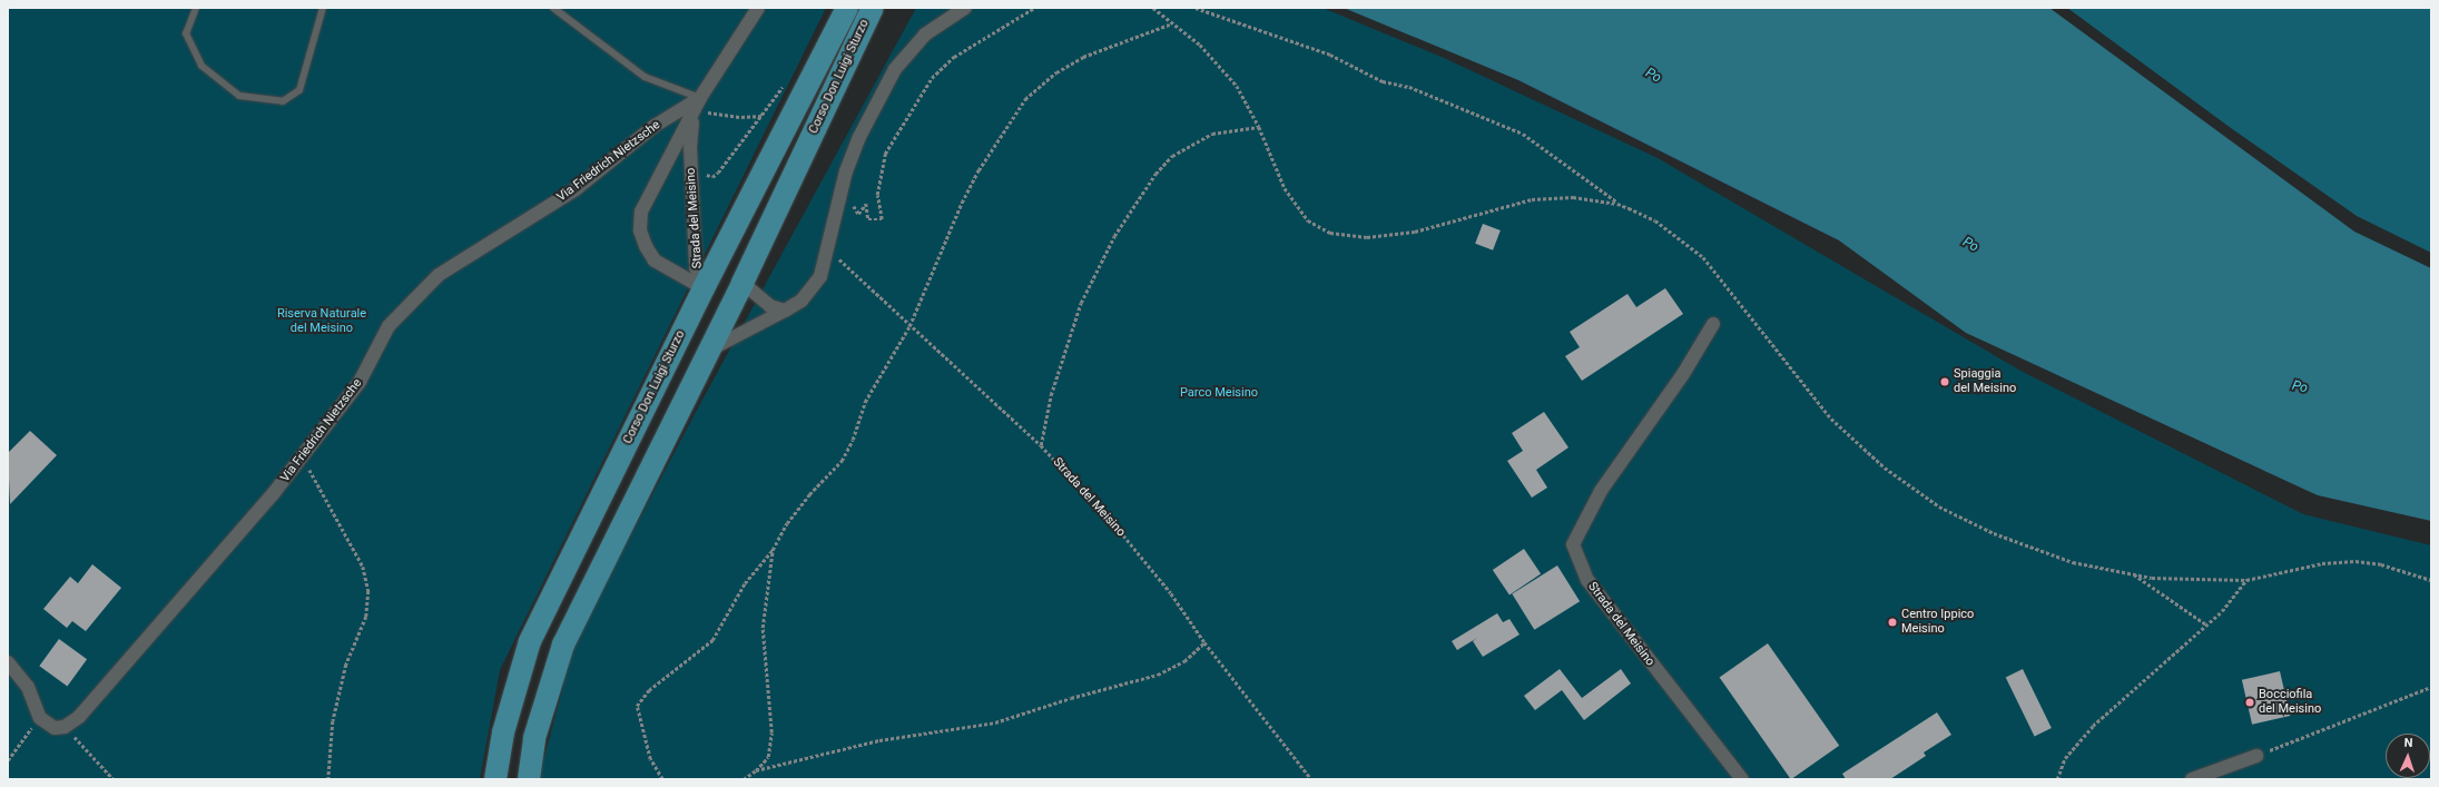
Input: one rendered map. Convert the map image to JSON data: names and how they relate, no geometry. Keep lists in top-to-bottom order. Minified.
{"streets":{"main road":["Corso Don Luigi Sturzo"],"street":["Via Friedrich Nietzsche","Strada del Meisino"]},"crossings":[["Corso Don Luigi Sturzo","Strada del Meisino"],["Via Friedrich Nietzsche","Strada del Meisino"]],"water":["Po"],"parks":["Riserva Naturale del Meisino","Parco Meisino"],"places":["Spiaggia del Meisino","Centro Ippico Meisino","Bocciofila del Meisino"],"north":"top"}
